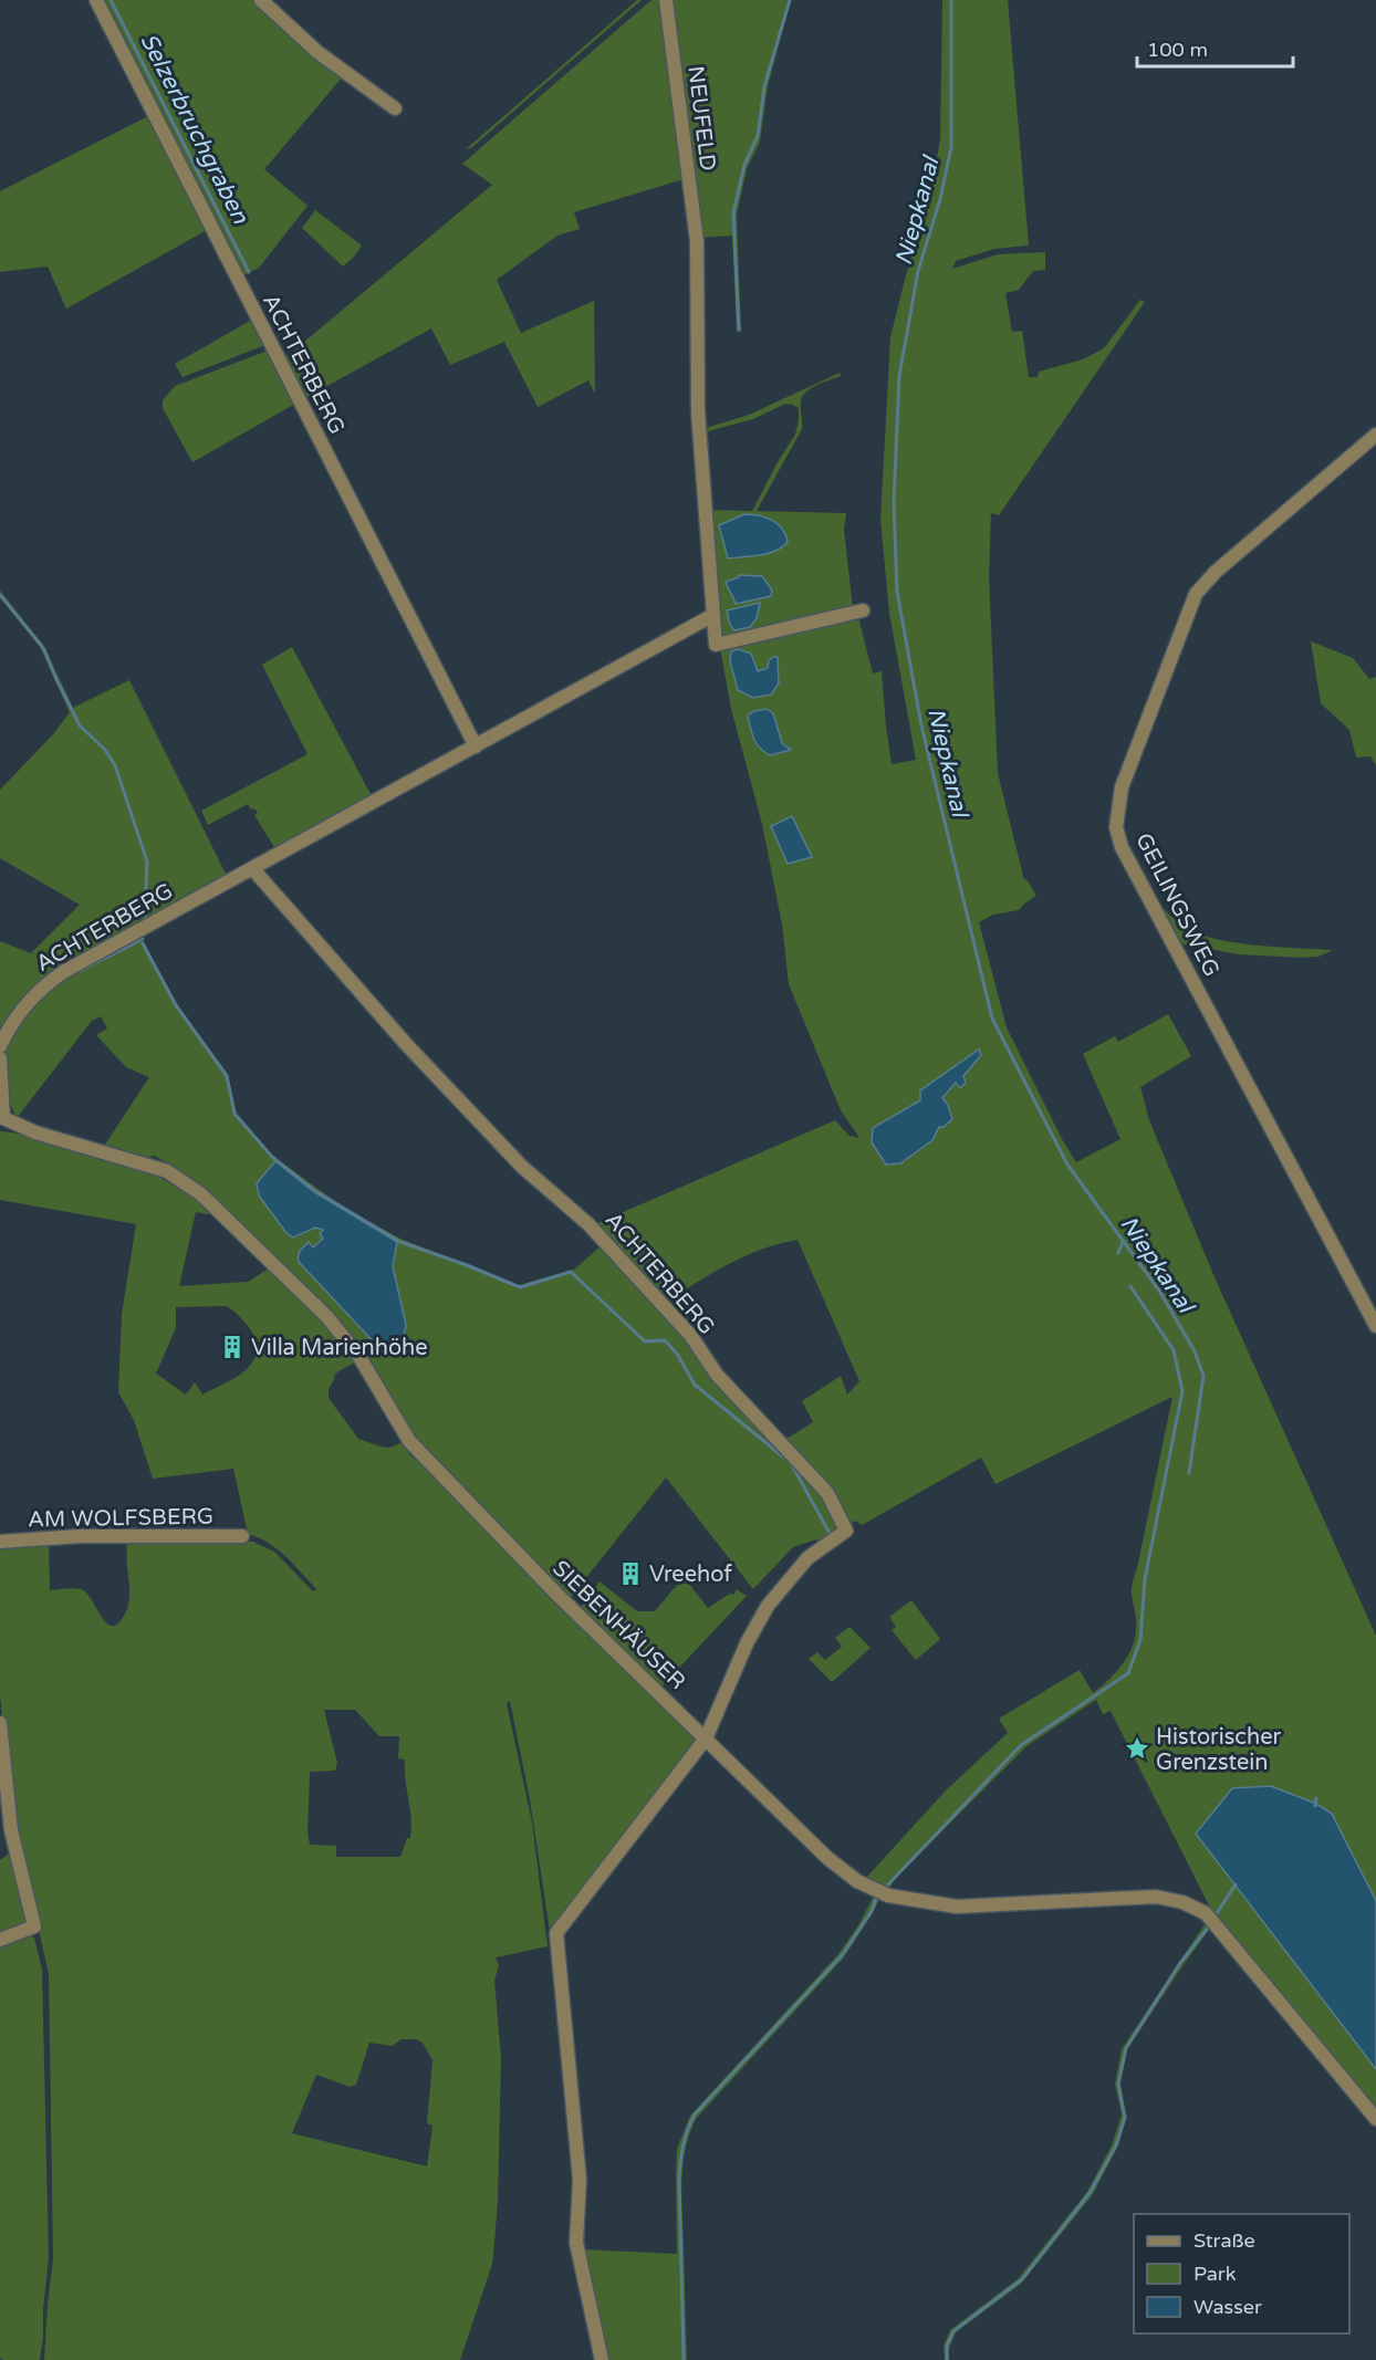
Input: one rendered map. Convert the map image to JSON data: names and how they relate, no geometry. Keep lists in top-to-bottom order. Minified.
{"streets":{"street":["NEUFELD","ACHTERBERG","GEILINGSWEG","AM WOLFSBERG","SIEBENHÄUSER"]},"crossings":[["NEUFELD","ACHTERBERG"],["ACHTERBERG","SIEBENHÄUSER"]],"water":["Selzerbruchgraben","Niepkanal"],"places":{"building":["Villa Marienhöhe","Vreehof"],"place":["Historischer Grenzstein"]},"legend":["Straße","Park","Wasser"],"scale_bar":"100 m"}
